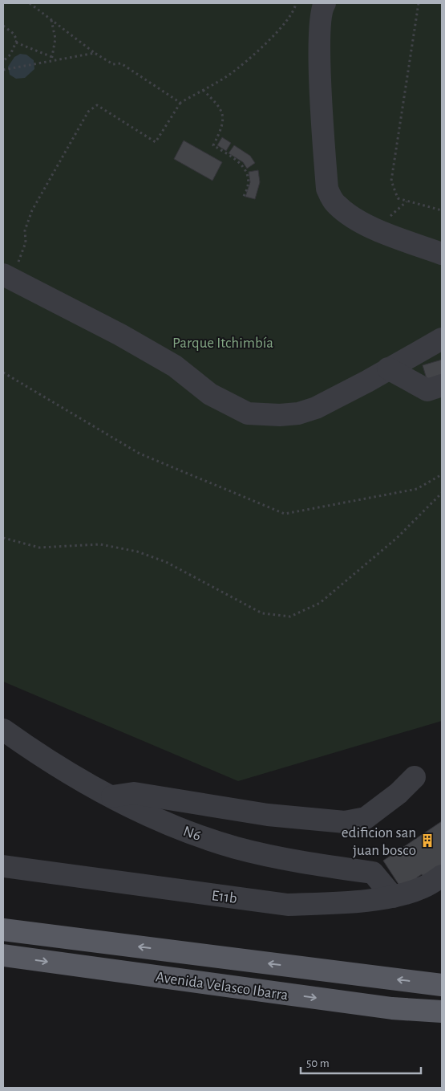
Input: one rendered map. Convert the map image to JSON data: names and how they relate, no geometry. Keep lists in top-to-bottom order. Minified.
{"streets":{"main road":["Avenida Velasco Ibarra"],"street":["N6","E11b"]},"crossings":[["N6","E11b"]],"parks":["Parque Itchimbía"],"places":{"building":["edificion san juan bosco"]},"scale_bar":"50 m"}
